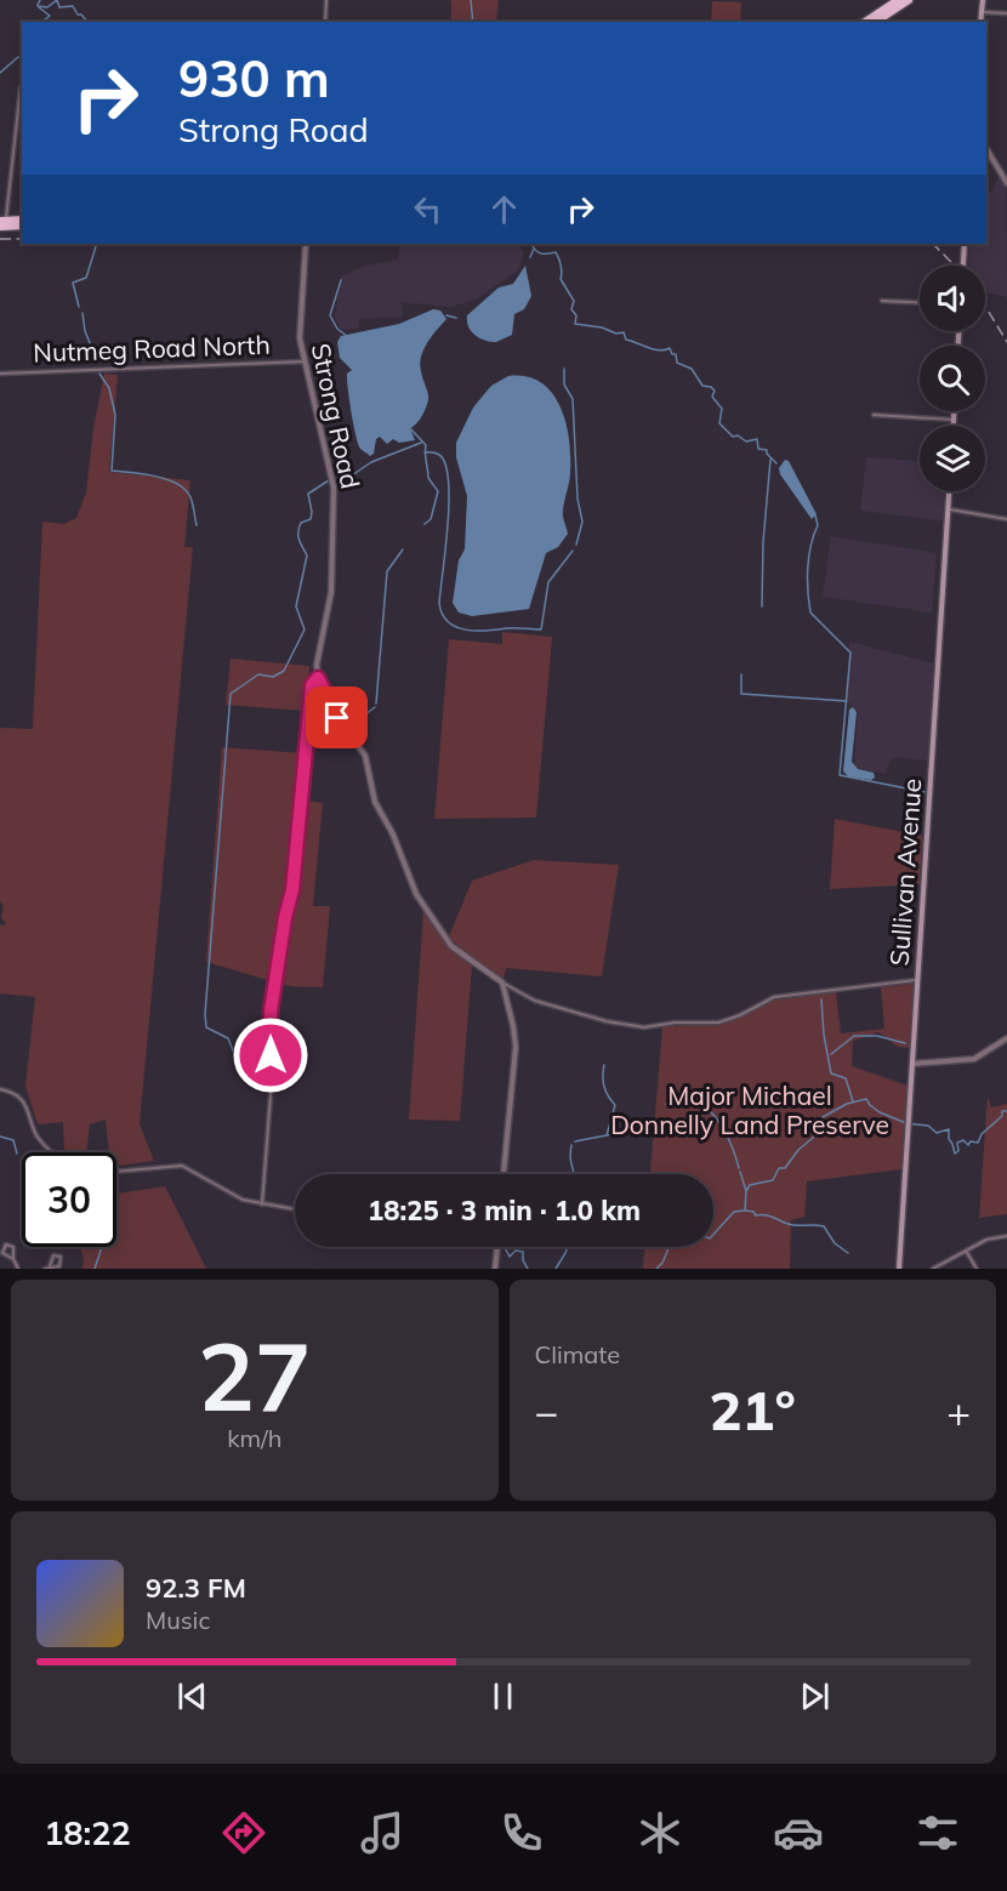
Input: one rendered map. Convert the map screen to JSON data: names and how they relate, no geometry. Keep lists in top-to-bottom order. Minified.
{"streets":{"main road":["Sullivan Avenue"],"street":["Nutmeg Road North","Strong Road"]},"crossings":[["Nutmeg Road North","Strong Road"]],"parks":["Major Michael Donnelly Land Preserve"],"page":{"turn":["930 m","Strong Road"],"limit":"30","trip":"18:25 · 3 min · 1.0 km","tile":[["27","km/h"],"Climate"],"heat":["−","21°","+"],"song":["92.3 FM","Music"],"tabs":"18:22"}}
